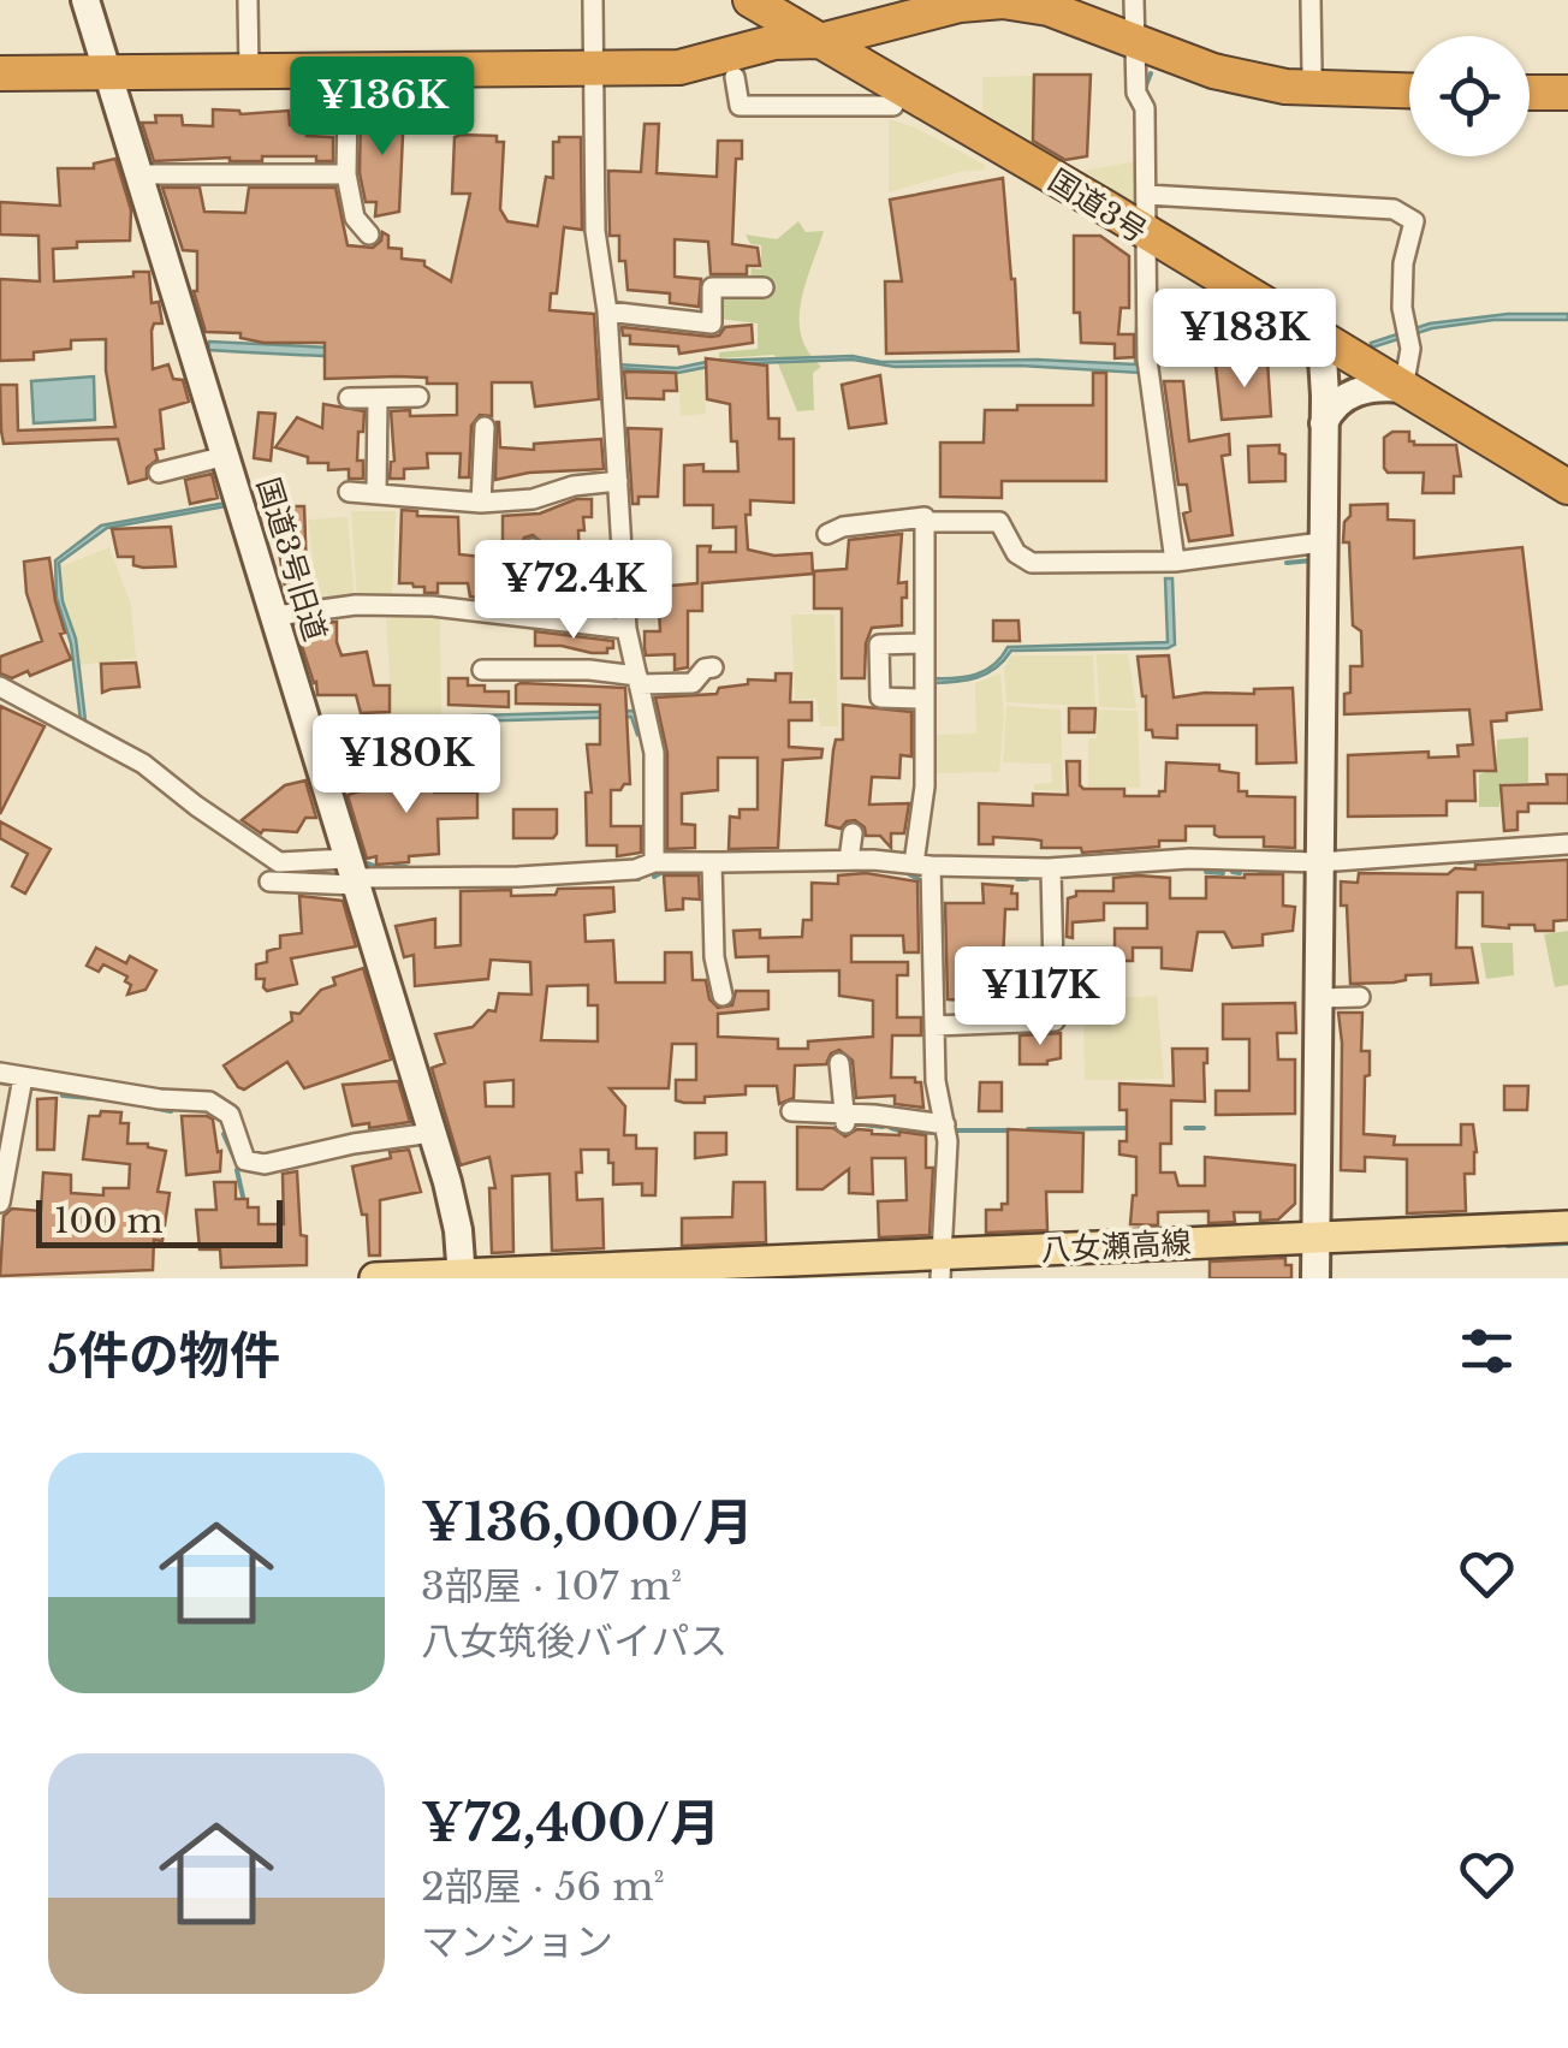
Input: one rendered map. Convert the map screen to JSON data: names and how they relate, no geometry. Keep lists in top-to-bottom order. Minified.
{"streets":{"highway":["国道3号"],"main road":["八女瀬高線"],"street":["国道3号旧道"]},"crossings":[["国道3号旧道","八女瀬高線"]],"scale_bar":"100 m","page":{"price":["¥136K","¥183K","¥72.4K","¥180K","¥117K"],"scale":"100 m","heading":"5件の物件","list":[{"name":"¥136,000/月","note":"3部屋 · 107 m² · 八女筑後バイパス"},{"name":"¥72,400/月","note":"2部屋 · 56 m² · マンション"}]}}
